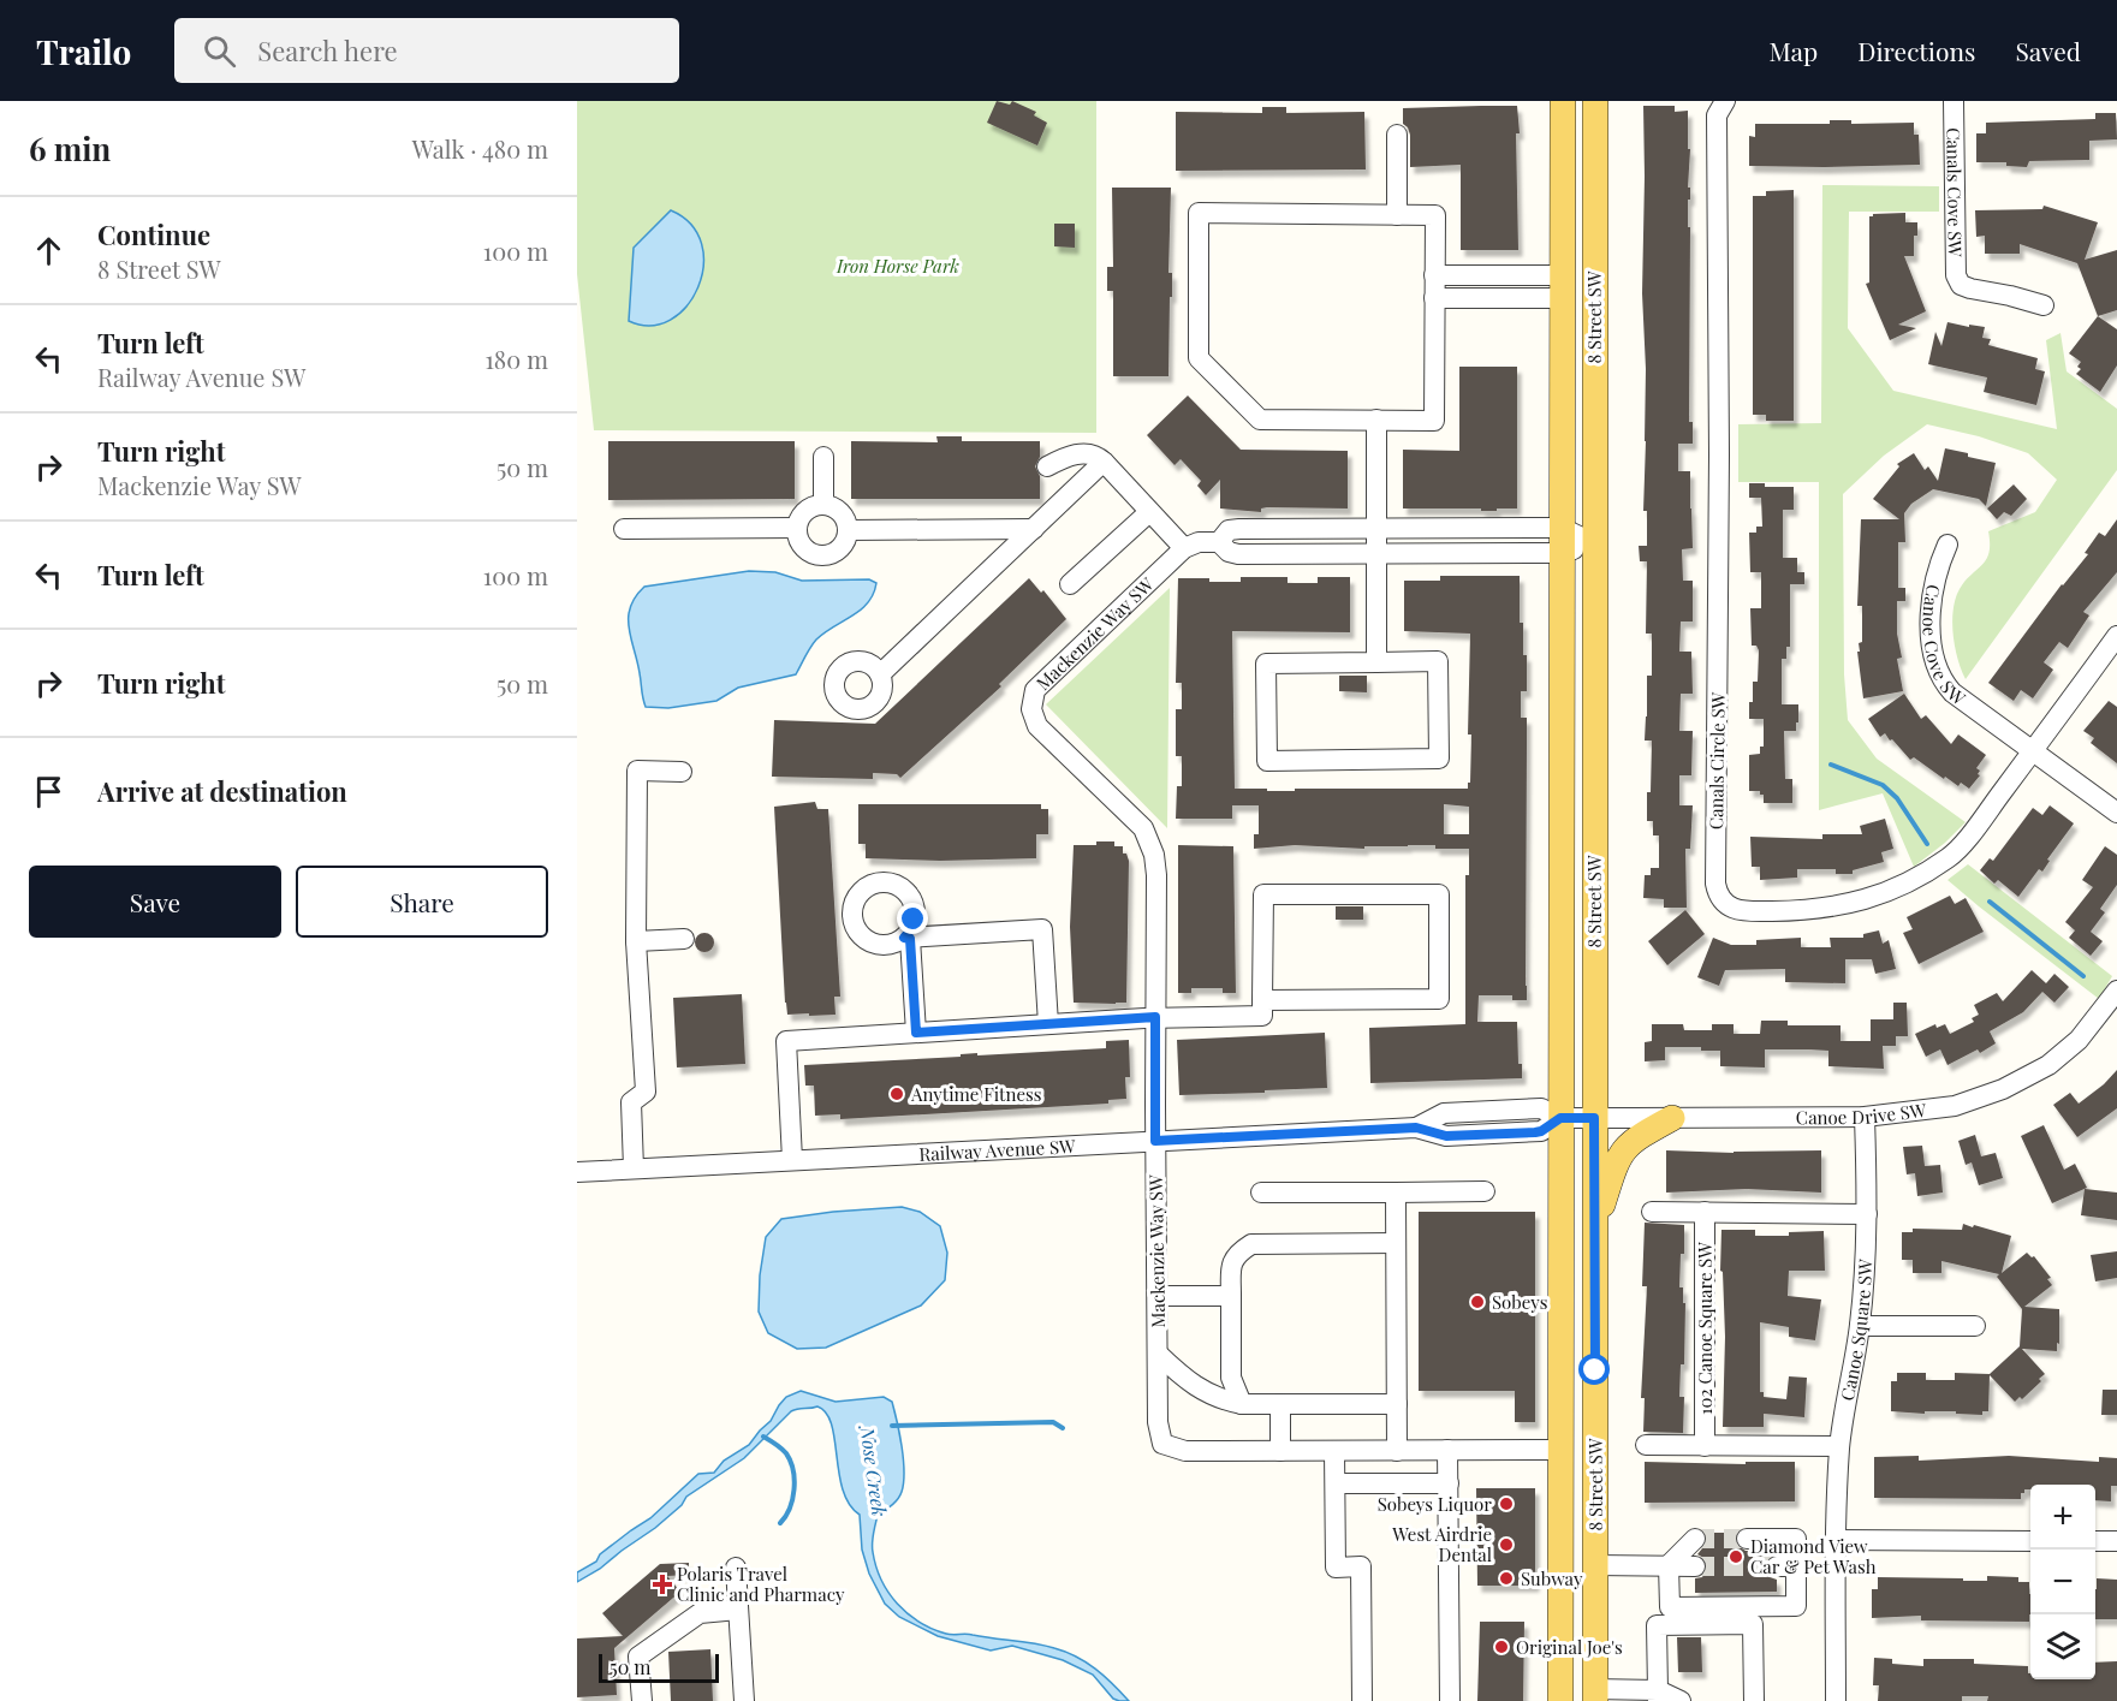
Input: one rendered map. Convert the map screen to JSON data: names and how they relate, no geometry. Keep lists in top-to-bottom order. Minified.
{"streets":{"main road":["8 Street SW"],"street":["Canals Cove SW","Mackenzie Way SW","Canoe Cove SW","Canals Circle SW","Canoe Drive SW","Railway Avenue SW","102 Canoe Square SW","Canoe Square SW"]},"crossings":[["8 Street SW","Mackenzie Way SW"],["8 Street SW","Canoe Drive SW"],["8 Street SW","Railway Avenue SW"],["Mackenzie Way SW","Railway Avenue SW"],["Canoe Cove SW","Canals Circle SW"],["Canoe Drive SW","Railway Avenue SW"],["Canoe Drive SW","Canoe Square SW"]],"water":["Nose Creek"],"parks":["Iron Horse Park"],"places":{"other":["Anytime Fitness","Sobeys","Sobeys Liquor","West Airdrie Dental","Diamond View Car & Pet Wash","Subway","Original Joe's"],"health":["Polaris Travel Clinic and Pharmacy"]},"scale_bar":"50 m","page":{"header":"Trailo","search":"Search here","nav":["Map","Directions","Saved"],"heading":["6 min","Walk · 480 m"],"list":[["Continue","8 Street SW","100 m"],["Turn left","Railway Avenue SW","180 m"],["Turn right","Mackenzie Way SW","50 m"],["Turn left","100 m"],["Turn right","50 m"],"Arrive at destination"],"buttons":["Save","Share"],"map_buttons":["+","−"],"scale":"50 m"}}
